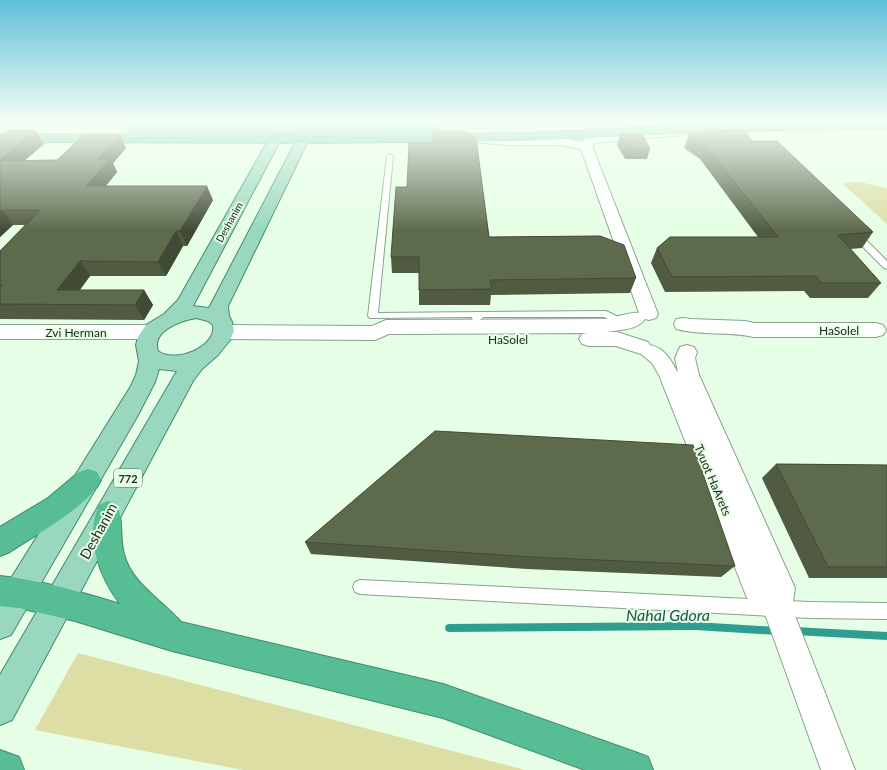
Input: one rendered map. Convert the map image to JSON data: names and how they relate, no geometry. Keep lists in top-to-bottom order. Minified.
{"streets":{"main road":["Deshanim","772"],"street":["HaSolel","Zvi Herman","Tvuot HaArets"]},"crossings":[["Deshanim","HaSolel"],["Deshanim","Zvi Herman"],["Deshanim","772"],["HaSolel","Zvi Herman"],["HaSolel","772"],["HaSolel","Tvuot HaArets"],["Zvi Herman","772"]],"water":["Nahal Gdora"]}
